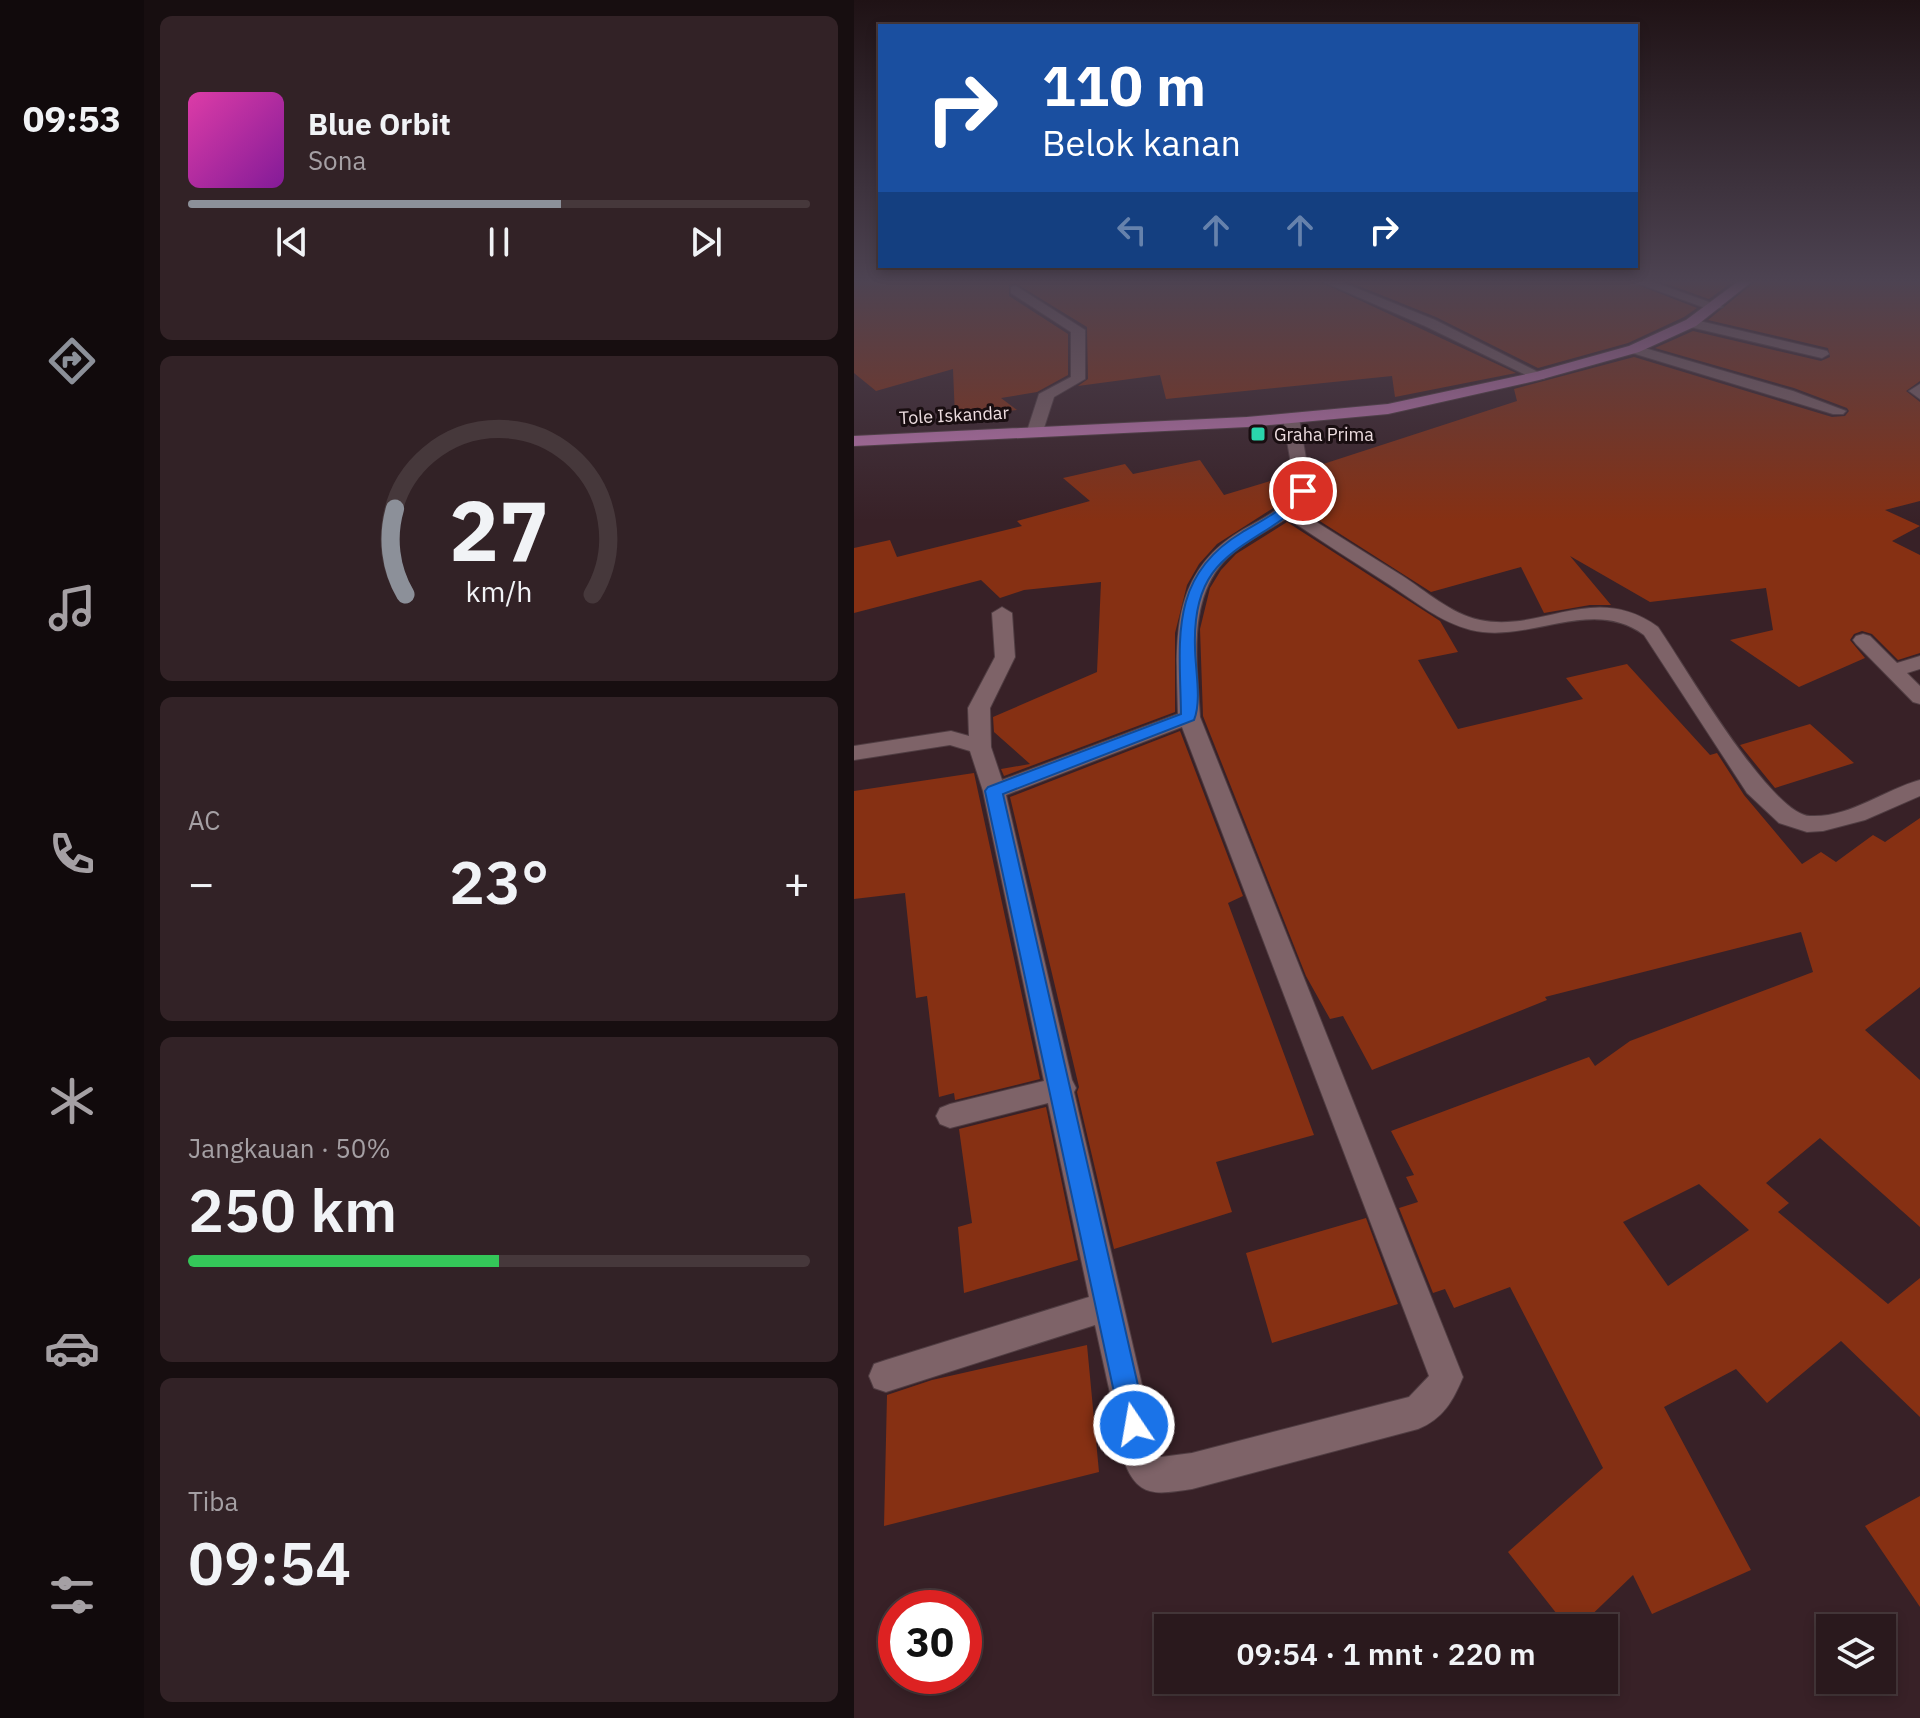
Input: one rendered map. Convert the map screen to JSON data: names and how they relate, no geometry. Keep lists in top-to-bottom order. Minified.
{"streets":{"main road":["Tole Iskandar"]},"places":{"transit":["Graha Prima"]},"page":{"tabs":"09:53","turn":["110 m","Belok kanan"],"song":["Blue Orbit","Sona"],"tile":["AC",["Jangkauan · 50%","250 km"],["Tiba","09:54"]],"heat":["−","23°","+"],"limit":"30","trip":"09:54 · 1 mnt · 220 m","gauge":["27","km/h"]}}
